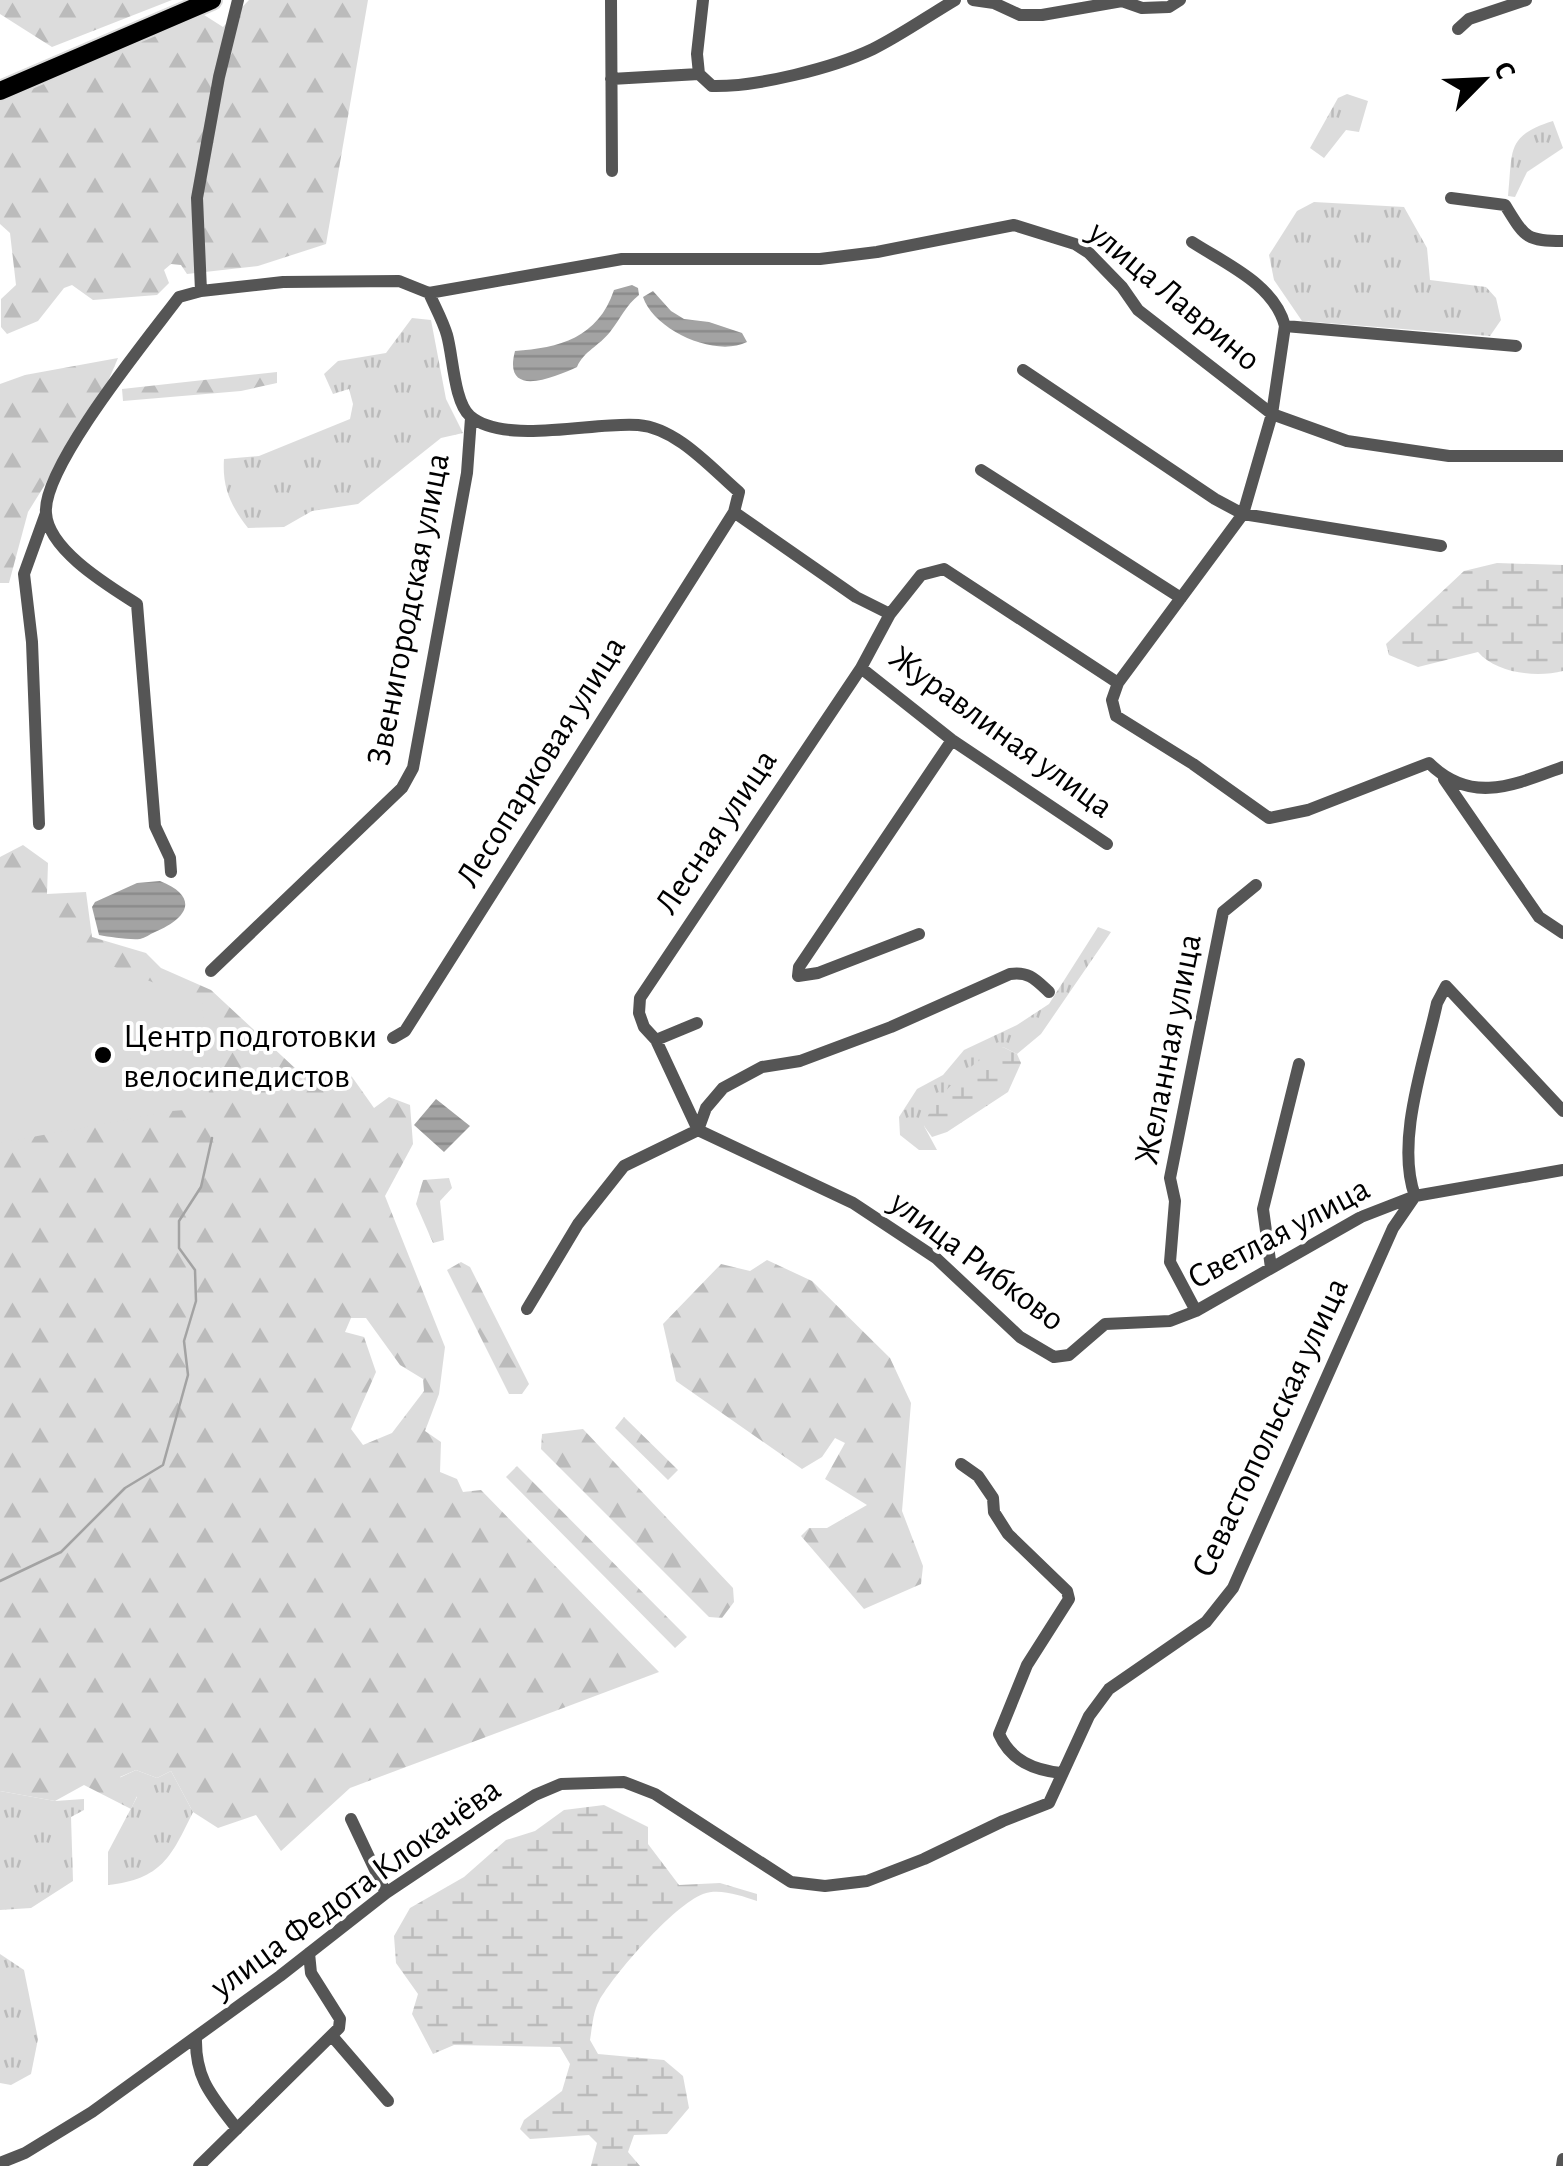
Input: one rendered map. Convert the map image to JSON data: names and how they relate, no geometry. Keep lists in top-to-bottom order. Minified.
{"streets":{"street":["улица Лаврино","Звенигородская улица","Журавлиная улица","Лесопарковая улица","Лесная улица","Желанная улица","Светлая улица","улица Рибково","Севастопольская улица","улица Федота Клокачёва"]},"crossings":[["Журавлиная улица","Лесная улица"],["Лесная улица","улица Рибково"],["Желанная улица","Светлая улица"],["Светлая улица","улица Рибково"],["Светлая улица","Севастопольская улица"],["Севастопольская улица","улица Федота Клокачёва"]],"places":["Центр подготовки велосипедистов"],"north":"top right"}
